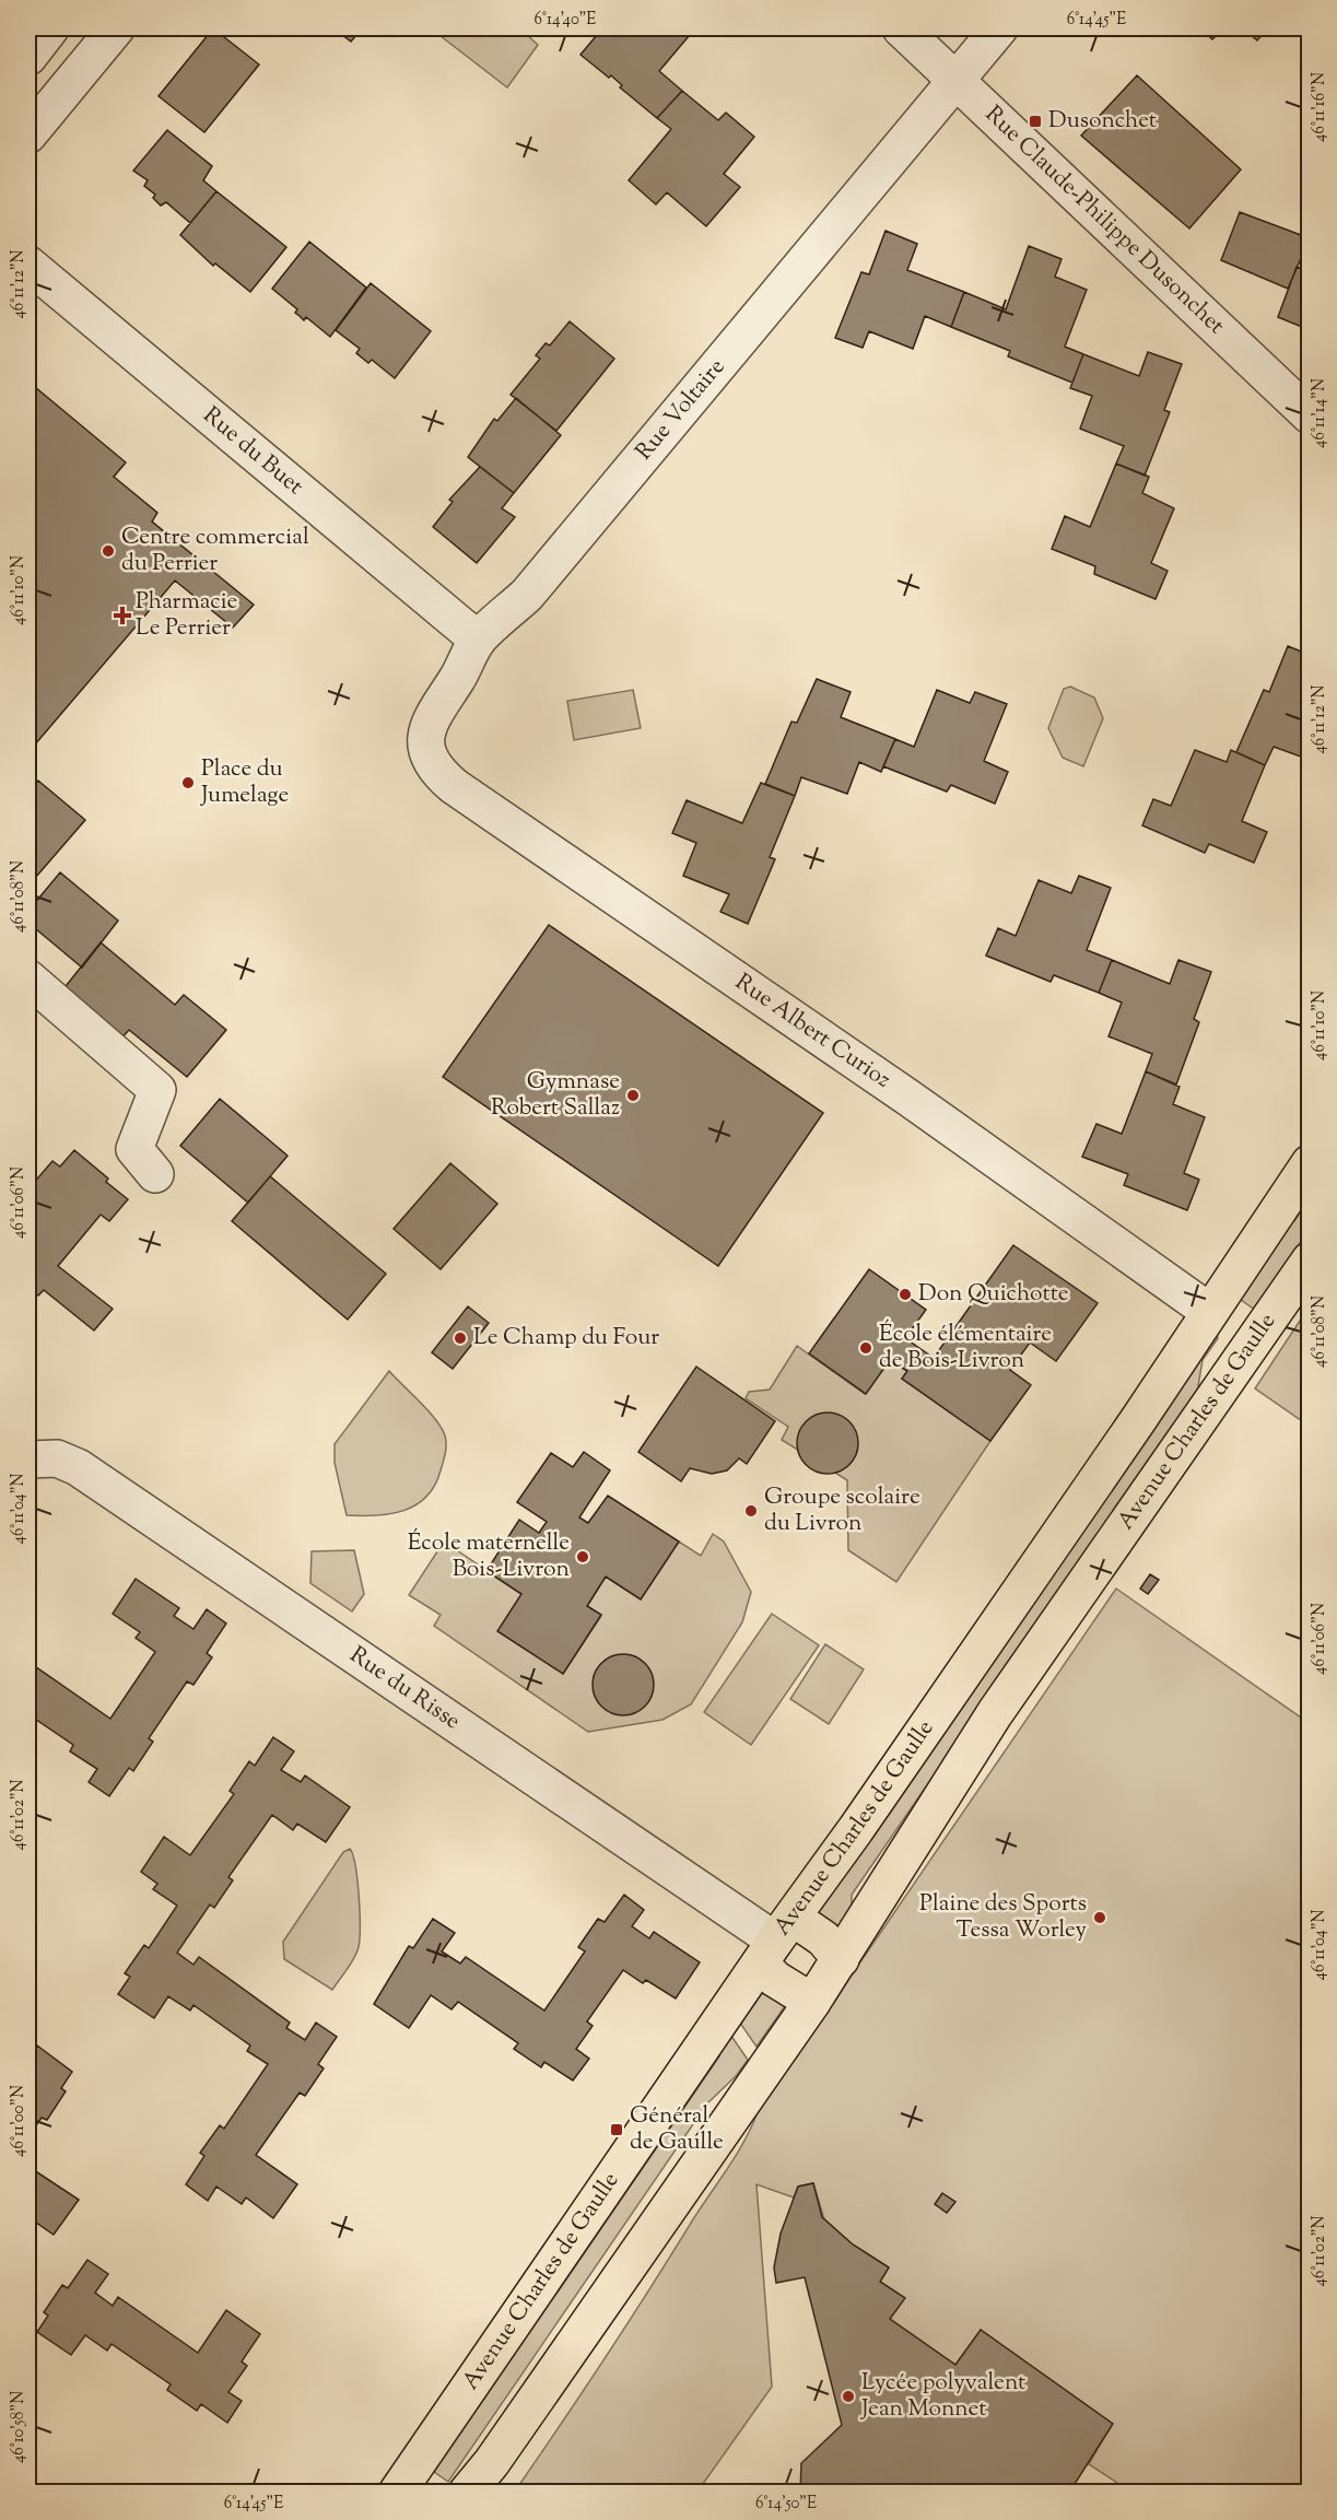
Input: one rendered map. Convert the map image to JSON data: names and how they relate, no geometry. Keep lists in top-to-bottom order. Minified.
{"streets":{"main road":["Avenue Charles de Gaulle"],"street":["Rue Claude-Philippe Dusonchet","Rue Voltaire","Rue du Buet","Rue Albert Curioz","Rue du Risse"]},"crossings":[["Rue Claude-Philippe Dusonchet","Rue Voltaire"],["Rue Voltaire","Rue du Buet"],["Rue Voltaire","Rue Albert Curioz"],["Rue Albert Curioz","Avenue Charles de Gaulle"],["Avenue Charles de Gaulle","Rue du Risse"]],"places":{"transit":["Dusonchet","Général de Gaulle"],"other":["Centre commercial du Perrier","Place du Jumelage","Gymnase Robert Sallaz","Don Quichotte","Le Champ du Four","École élémentaire de Bois-Livron","Groupe scolaire du Livron","École maternelle Bois-Livron","Plaine des Sports Tessa Worley","Lycée polyvalent Jean Monnet"],"health":["Pharmacie Le Perrier"]},"coordinates":["6°14'40\"E","6°14'45\"E","46°11'16\"N","46°11'12\"N","46°11'14\"N","46°11'10\"N","46°11'08\"N","46°11'06\"N","46°11'04\"N","46°11'02\"N","46°11'00\"N","46°10'58\"N","6°14'50\"E"]}
